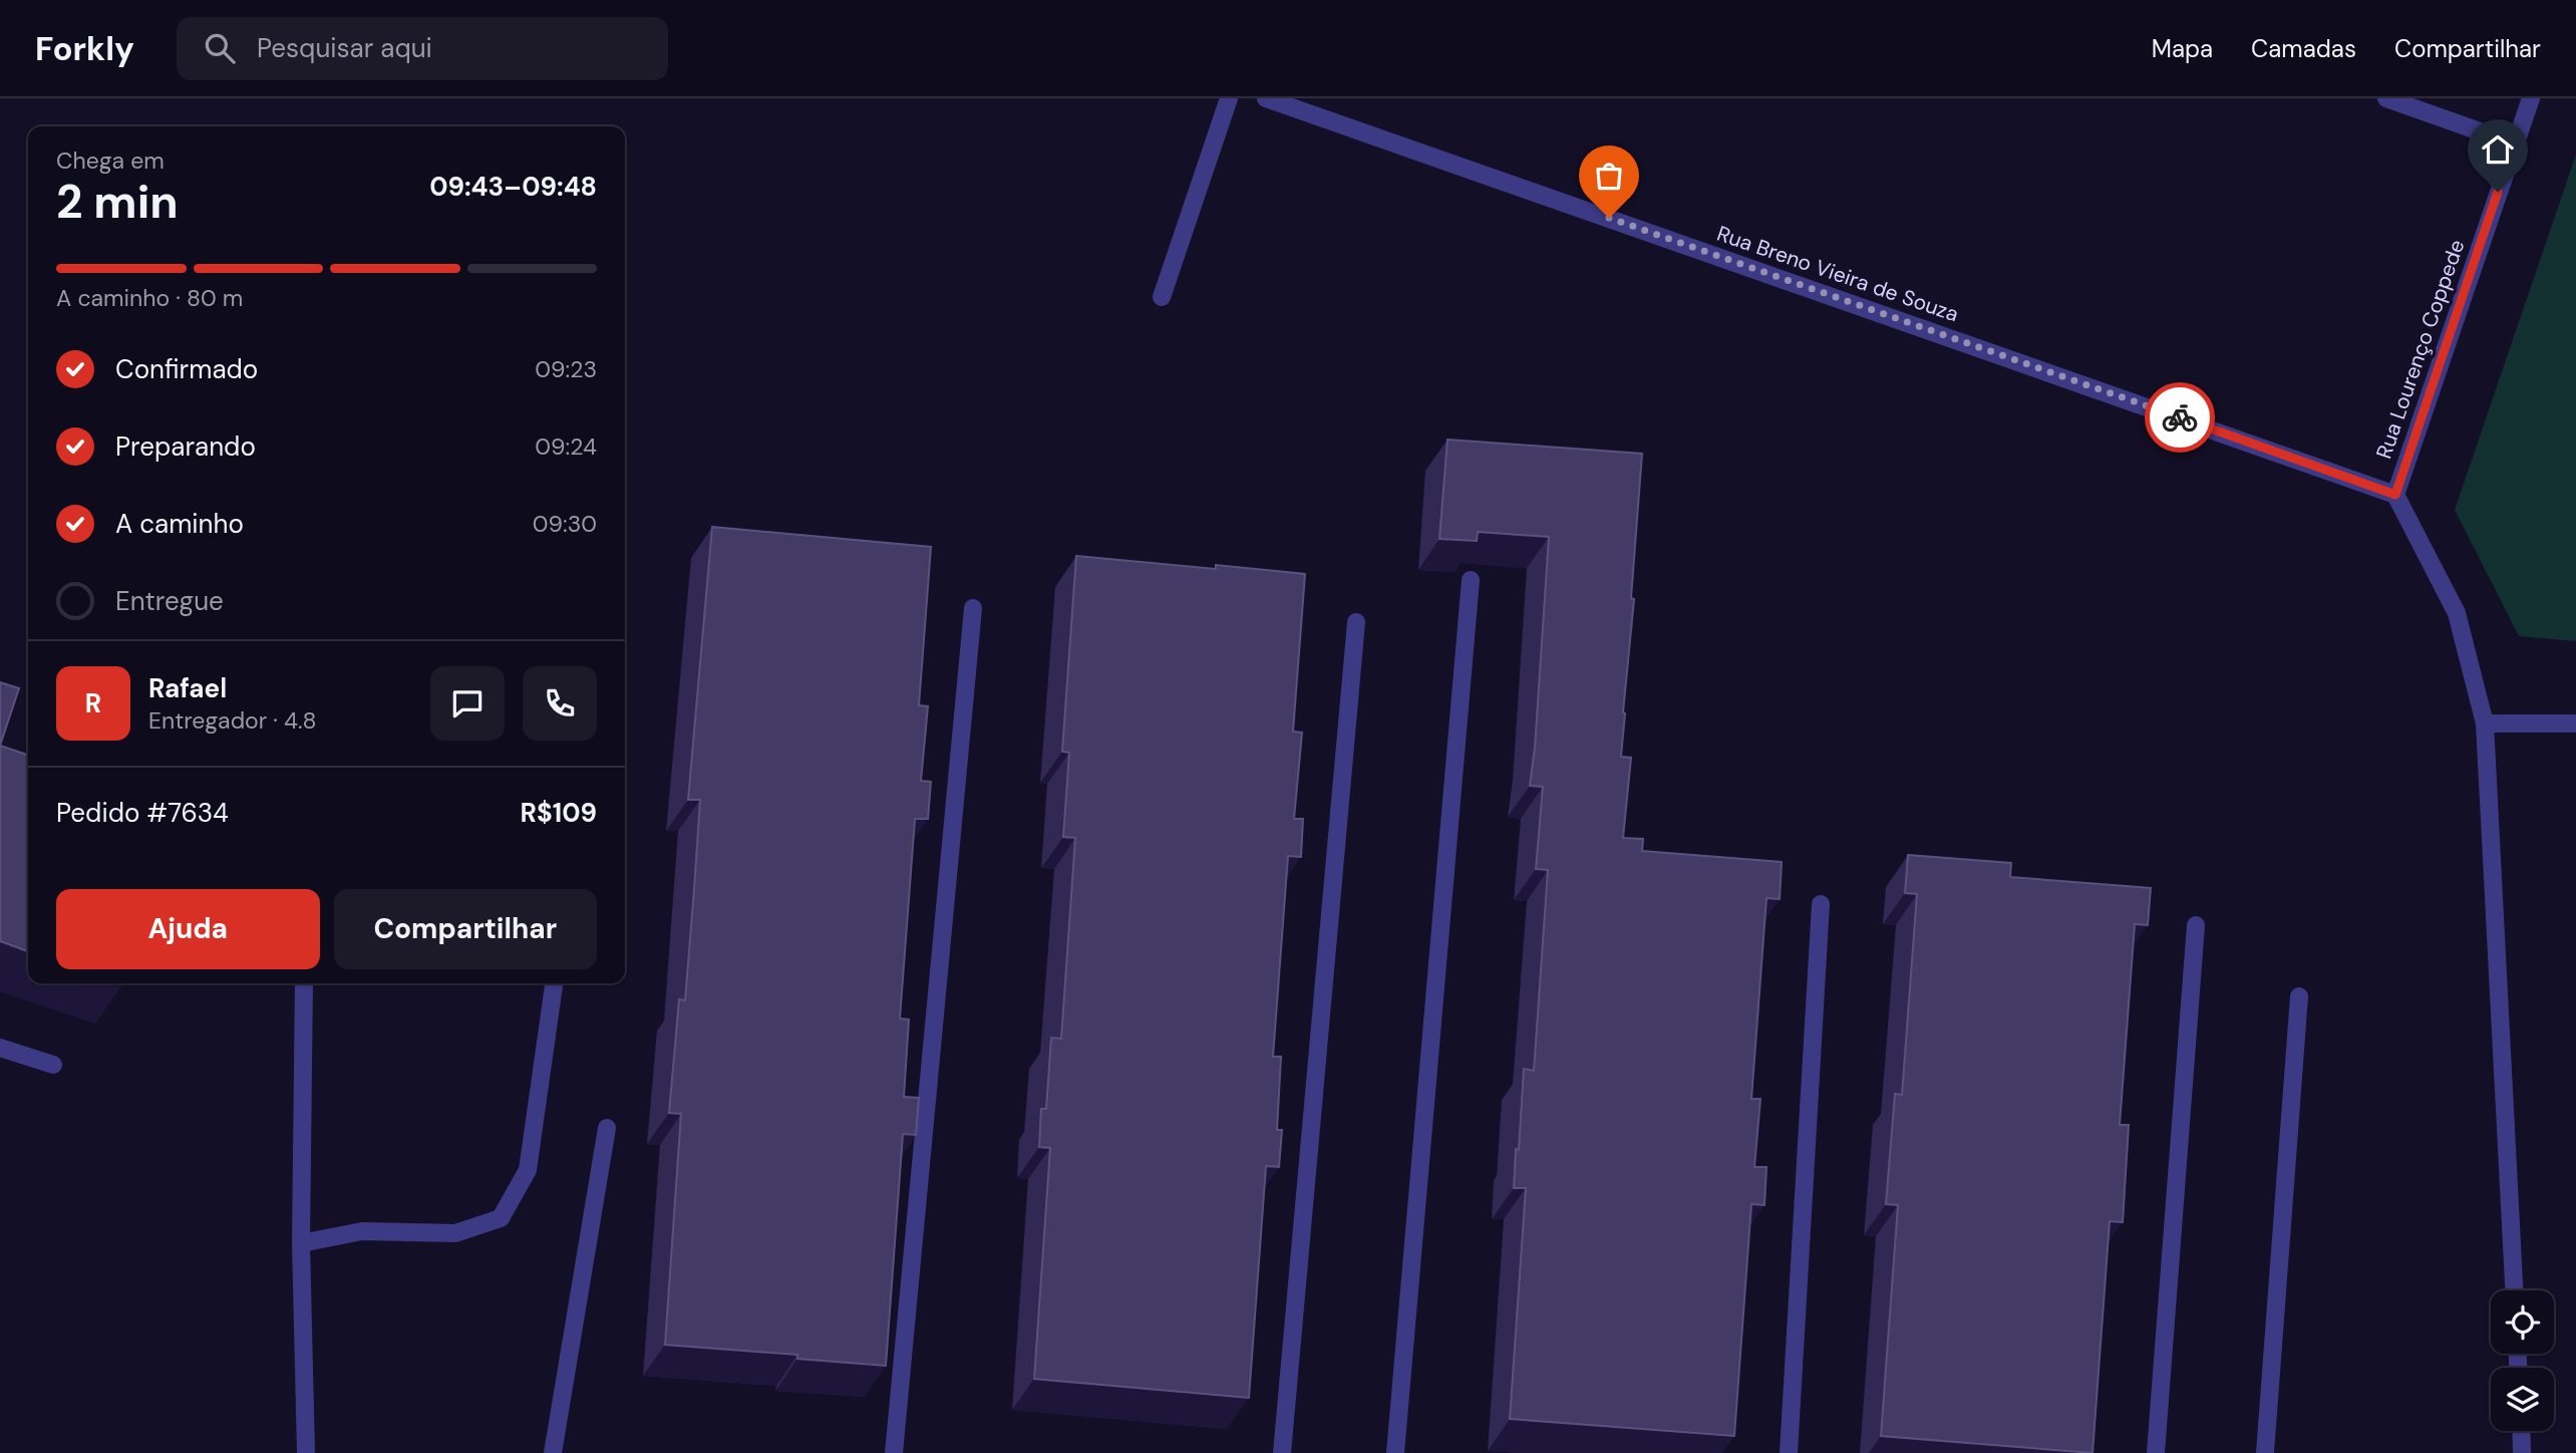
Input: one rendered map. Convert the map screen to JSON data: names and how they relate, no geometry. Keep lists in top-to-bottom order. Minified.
{"streets":{"street":["Rua Breno Vieira de Souza","Rua Lourenço Coppede"]},"crossings":[["Rua Breno Vieira de Souza","Rua Lourenço Coppede"]],"page":{"header":"Forkly","search":"Pesquisar aqui","nav":["Mapa","Camadas","Compartilhar"],"heading":["2 min","Chega em","09:43–09:48"],"panel":["Rafael","Entregador · 4.8","Pedido #7634","R$109"],"bar":"A caminho · 80 m","list":[["Confirmado","09:23"],["Preparando","09:24"],["A caminho","09:30"],"Entregue"],"round":"R","buttons":["Ajuda","Compartilhar"]}}
